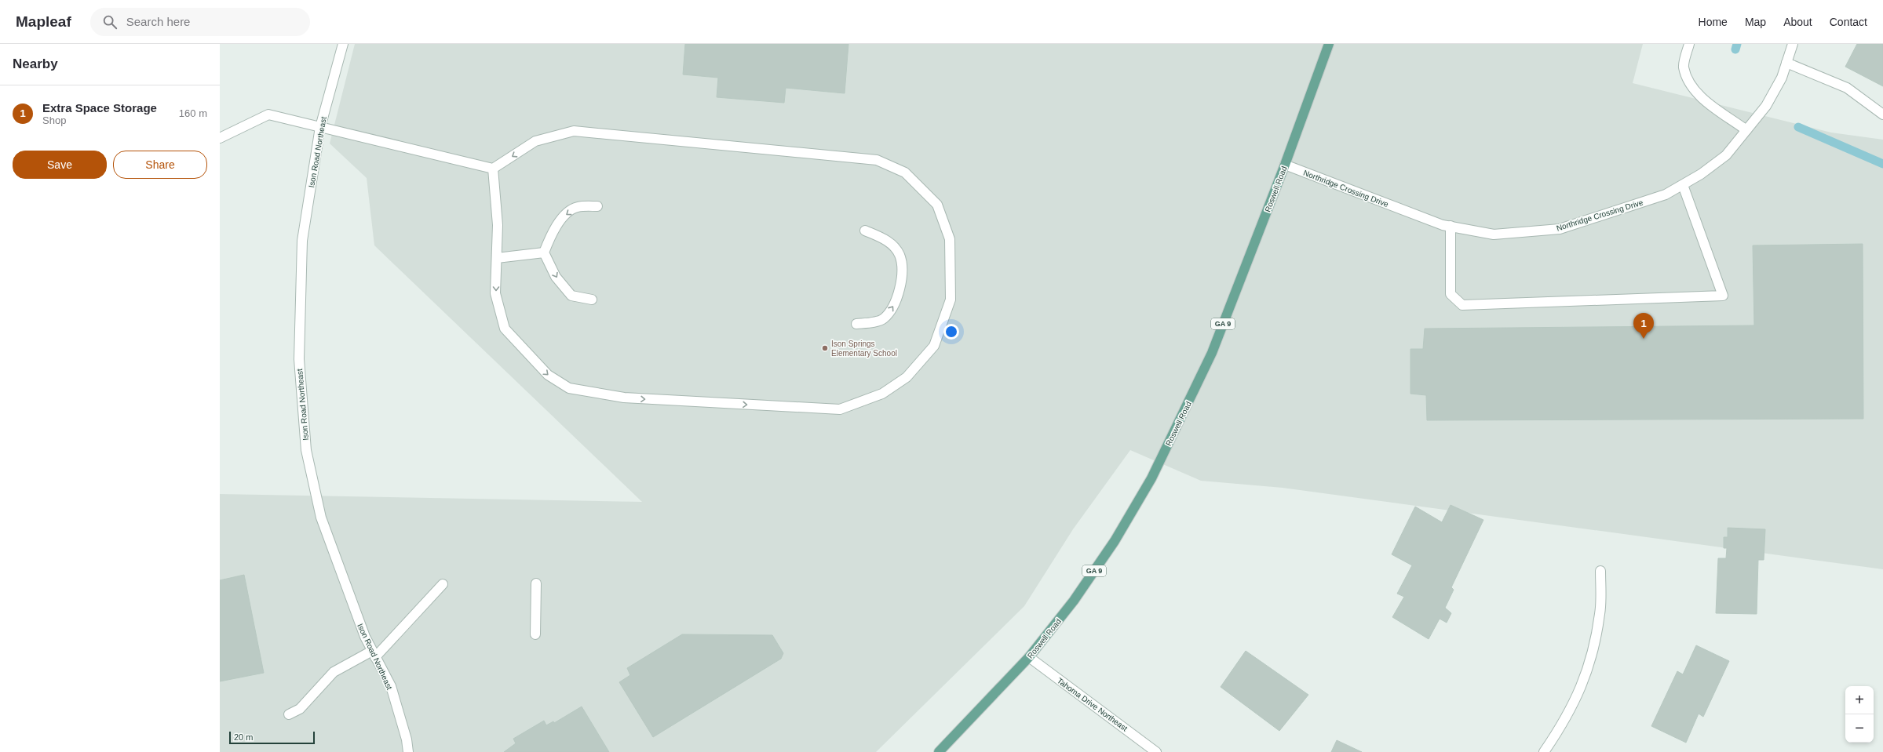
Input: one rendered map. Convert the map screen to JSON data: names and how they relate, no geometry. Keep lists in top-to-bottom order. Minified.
{"streets":{"main road":["Roswell Road","GA 9"],"street":["Ison Road Northeast","Northridge Crossing Drive","Tahoma Drive Northeast"]},"crossings":[["Northridge Crossing Drive","Roswell Road"],["Roswell Road","Tahoma Drive Northeast"]],"places":["Ison Springs Elementary School"],"scale_bar":"20 m","page":{"header":"Mapleaf","search":"Search here","nav":["Home","Map","About","Contact"],"heading":"Nearby","list":[{"mark":"1","name":"Extra Space Storage","note":"Shop","value":"160 m"}],"buttons":["Save","Share"],"pins":"1","map_buttons":["+","−"],"scale":"20 m"}}
